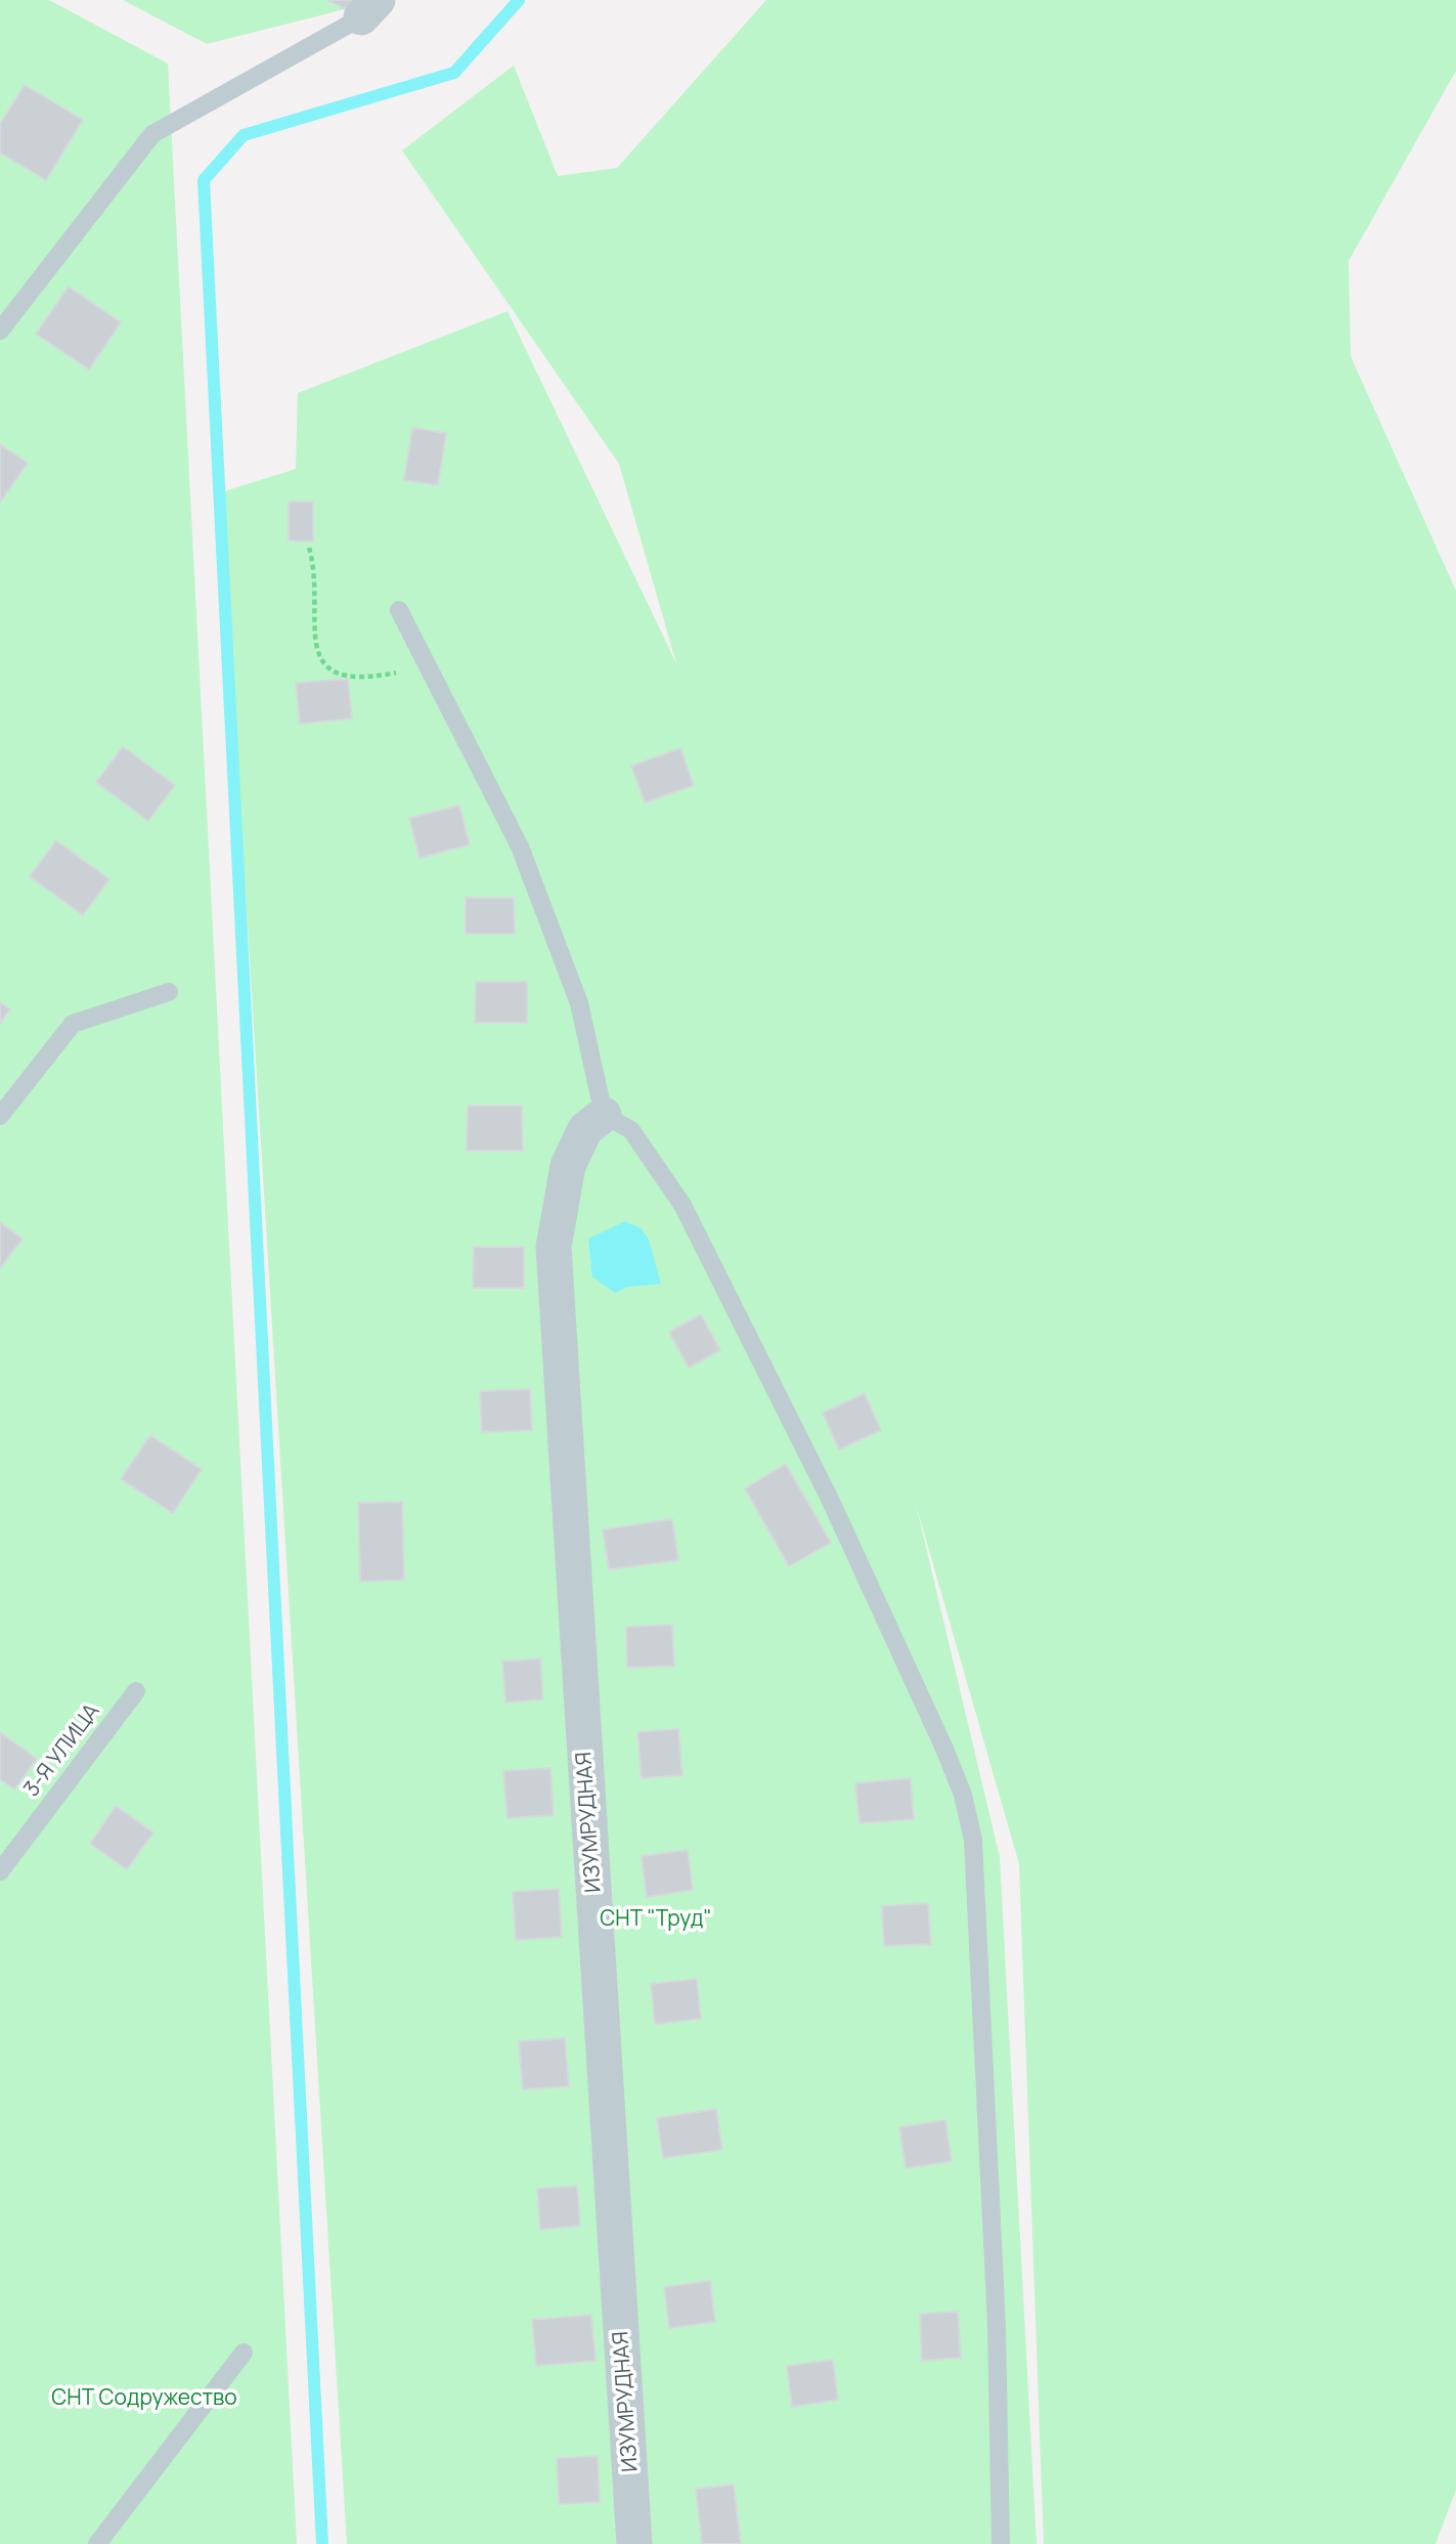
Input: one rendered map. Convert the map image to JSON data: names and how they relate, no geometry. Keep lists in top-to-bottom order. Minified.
{"streets":{"street":["ИЗУМРУДНАЯ"],"lane":["3-Я УЛИЦА"]},"parks":["СНТ \"Труд\"","СНТ Содружество"]}
